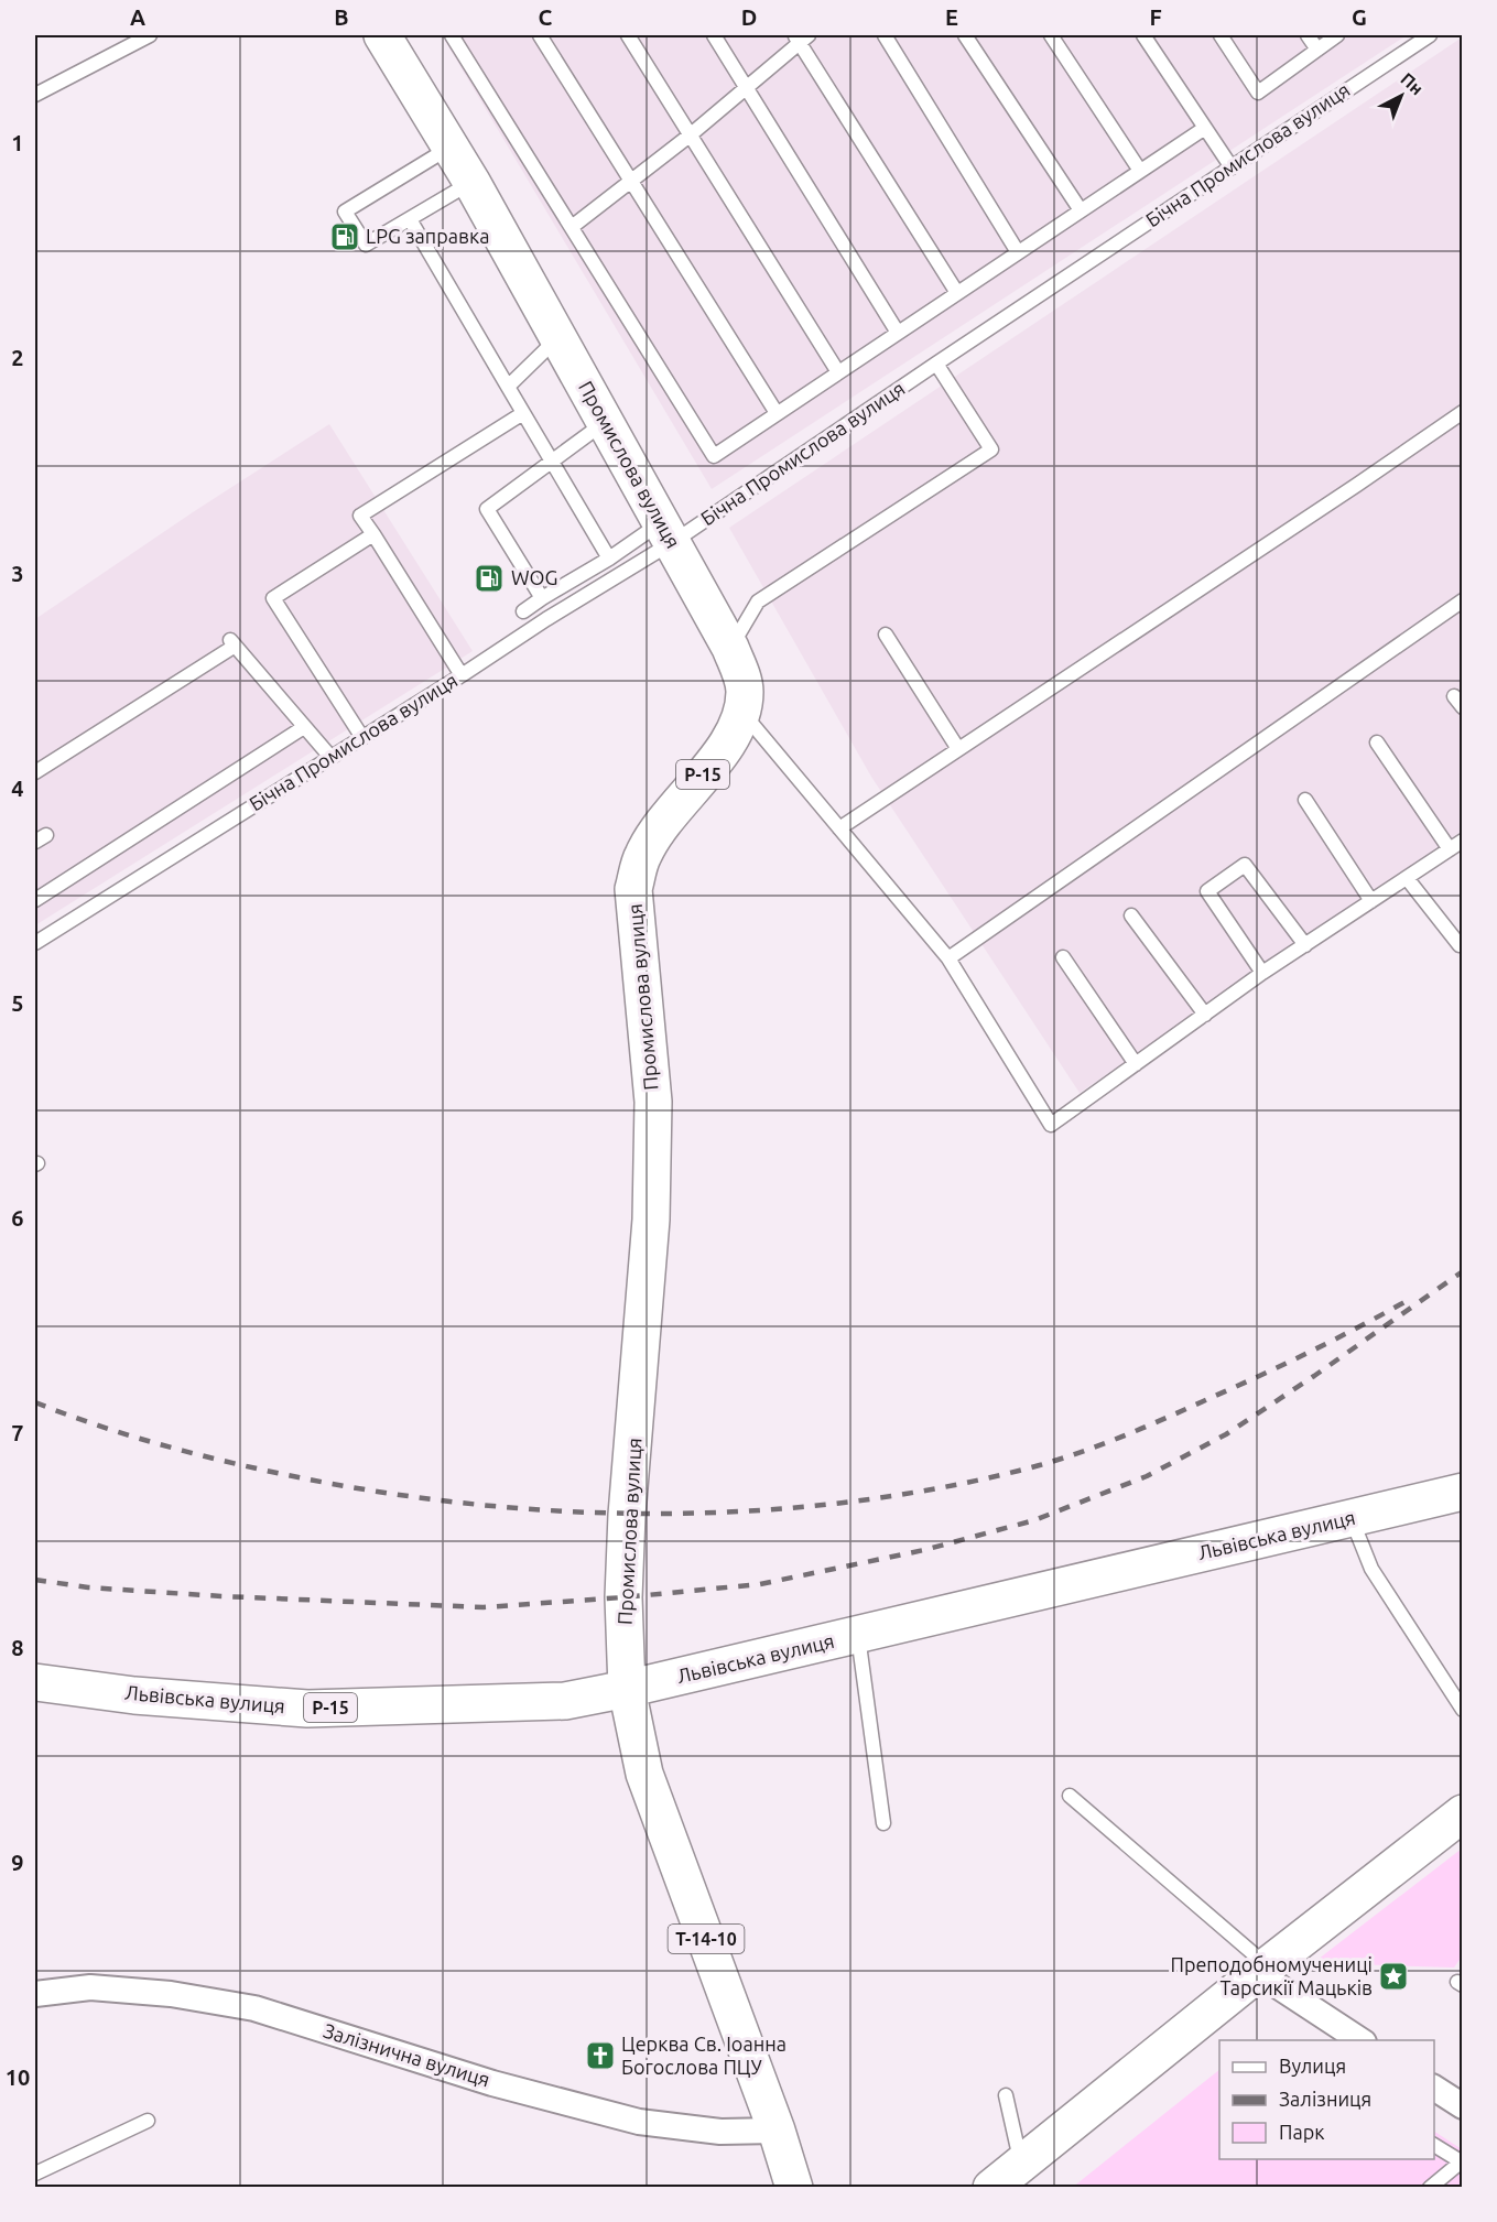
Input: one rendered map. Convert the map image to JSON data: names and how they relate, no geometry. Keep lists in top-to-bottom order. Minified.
{"streets":{"main road":["Промислова вулиця","Р-15","Львівська вулиця","Т-14-10"],"street":["Залізнична вулиця"],"lane":["Бічна Промислова вулиця"]},"crossings":[["Бічна Промислова вулиця","Промислова вулиця"],["Промислова вулиця","Львівська вулиця"],["Промислова вулиця","Т-14-10"],["Львівська вулиця","Т-14-10"],["Т-14-10","Залізнична вулиця"]],"places":{"fuel station":["LPG заправка","WOG"],"place":["Преподобномучениці Тарсикії Мацьків"],"church":["Церква Св. Іоанна Богослова ПЦУ"]},"legend":["Вулиця","Залізниця","Парк"],"north":"top right","grid":{"columns":["A","B","C","D","E","F","G"],"rows":["1","2","3","4","5","6","7","8","9","10"]}}
